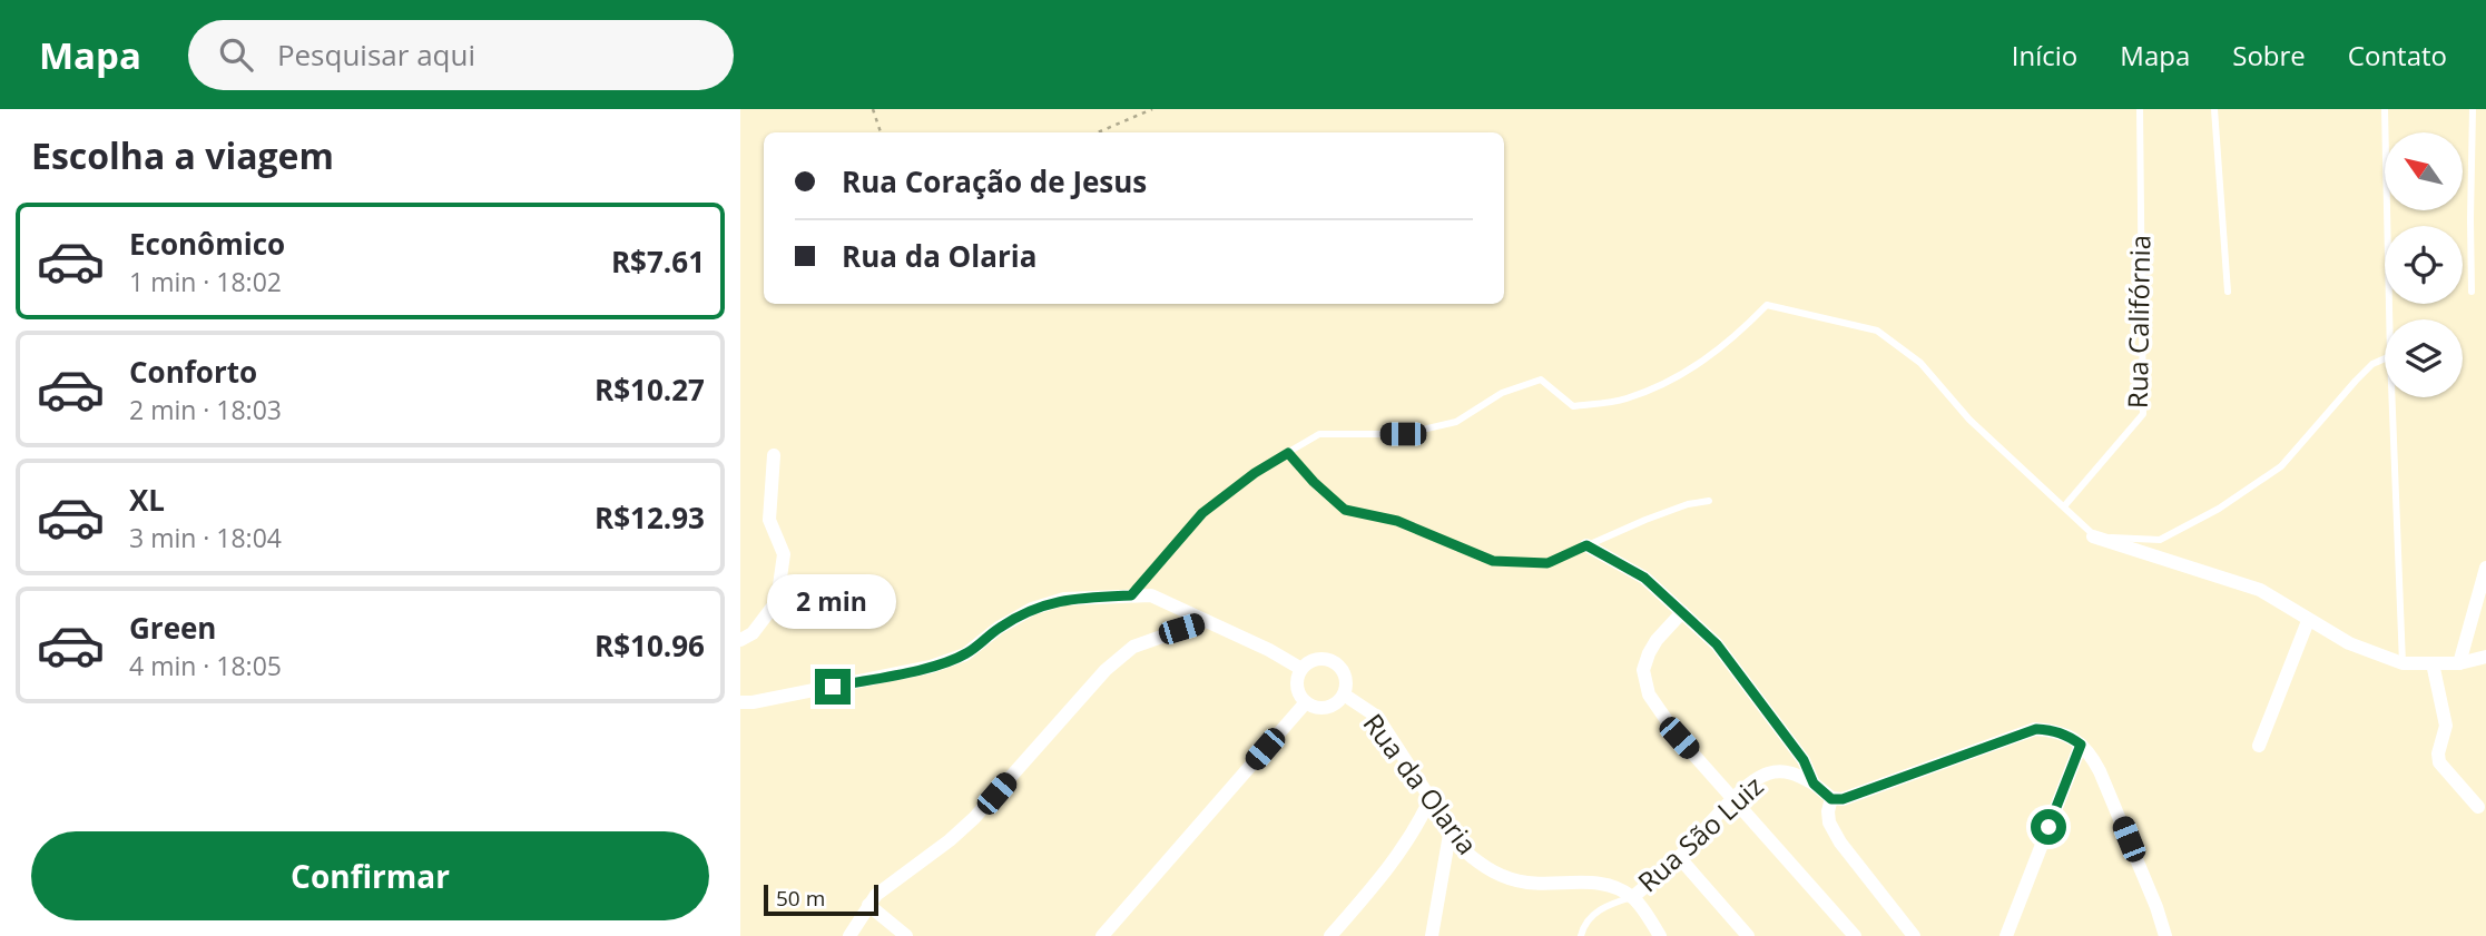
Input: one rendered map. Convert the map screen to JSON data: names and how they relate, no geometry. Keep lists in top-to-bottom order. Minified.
{"streets":{"street":["Rua da Olaria","Rua São Luiz"],"lane":["Rua Califórnia"]},"crossings":[["Rua da Olaria","Rua São Luiz"]],"scale_bar":"50 m","north":"top left","page":{"header":"Mapa","search":"Pesquisar aqui","nav":["Início","Mapa","Sobre","Contato"],"heading":"Escolha a viagem","banner":["Rua Coração de Jesus","Rua da Olaria"],"list":[{"name":"Econômico","note":"1 min · 18:02","value":"R$7.61"},{"name":"Conforto","note":"2 min · 18:03","value":"R$10.27"},{"name":"XL","note":"3 min · 18:04","value":"R$12.93"},{"name":"Green","note":"4 min · 18:05","value":"R$10.96"}],"bubble":"2 min","buttons":"Confirmar","scale":"50 m"}}
